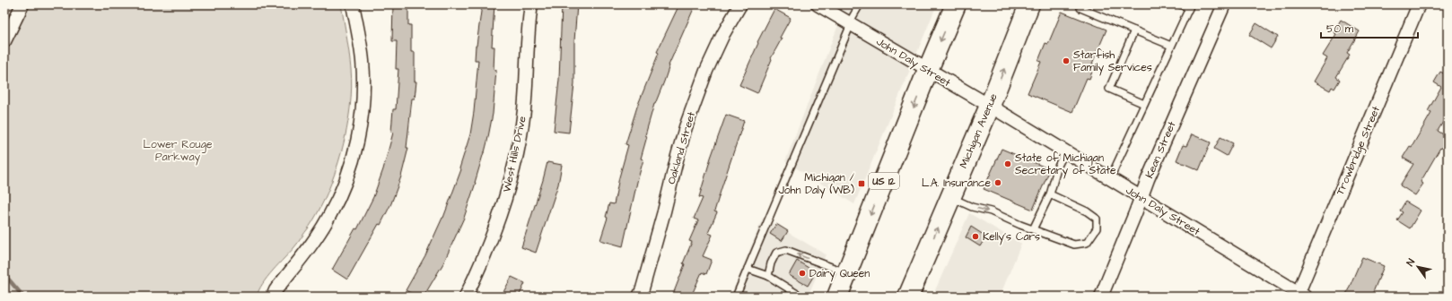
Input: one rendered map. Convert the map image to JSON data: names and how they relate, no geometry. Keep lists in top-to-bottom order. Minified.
{"streets":{"main road":["Michigan Avenue","US 12"],"street":["John Daly Street","Oakland Street","Kean Street","Trowbridge Street","West Hills Drive"]},"crossings":[["John Daly Street","Michigan Avenue"],["John Daly Street","Kean Street"],["John Daly Street","Trowbridge Street"],["John Daly Street","US 12"]],"parks":["Lower Rouge Parkway"],"places":{"other":["Starfish Family Services","State of Michigan Secretary of State","L.A. Insurance","Kelly's Cars","Dairy Queen"],"transit":["Michigan / John Daly (WB)"]},"scale_bar":"50 m","north":"top left"}
